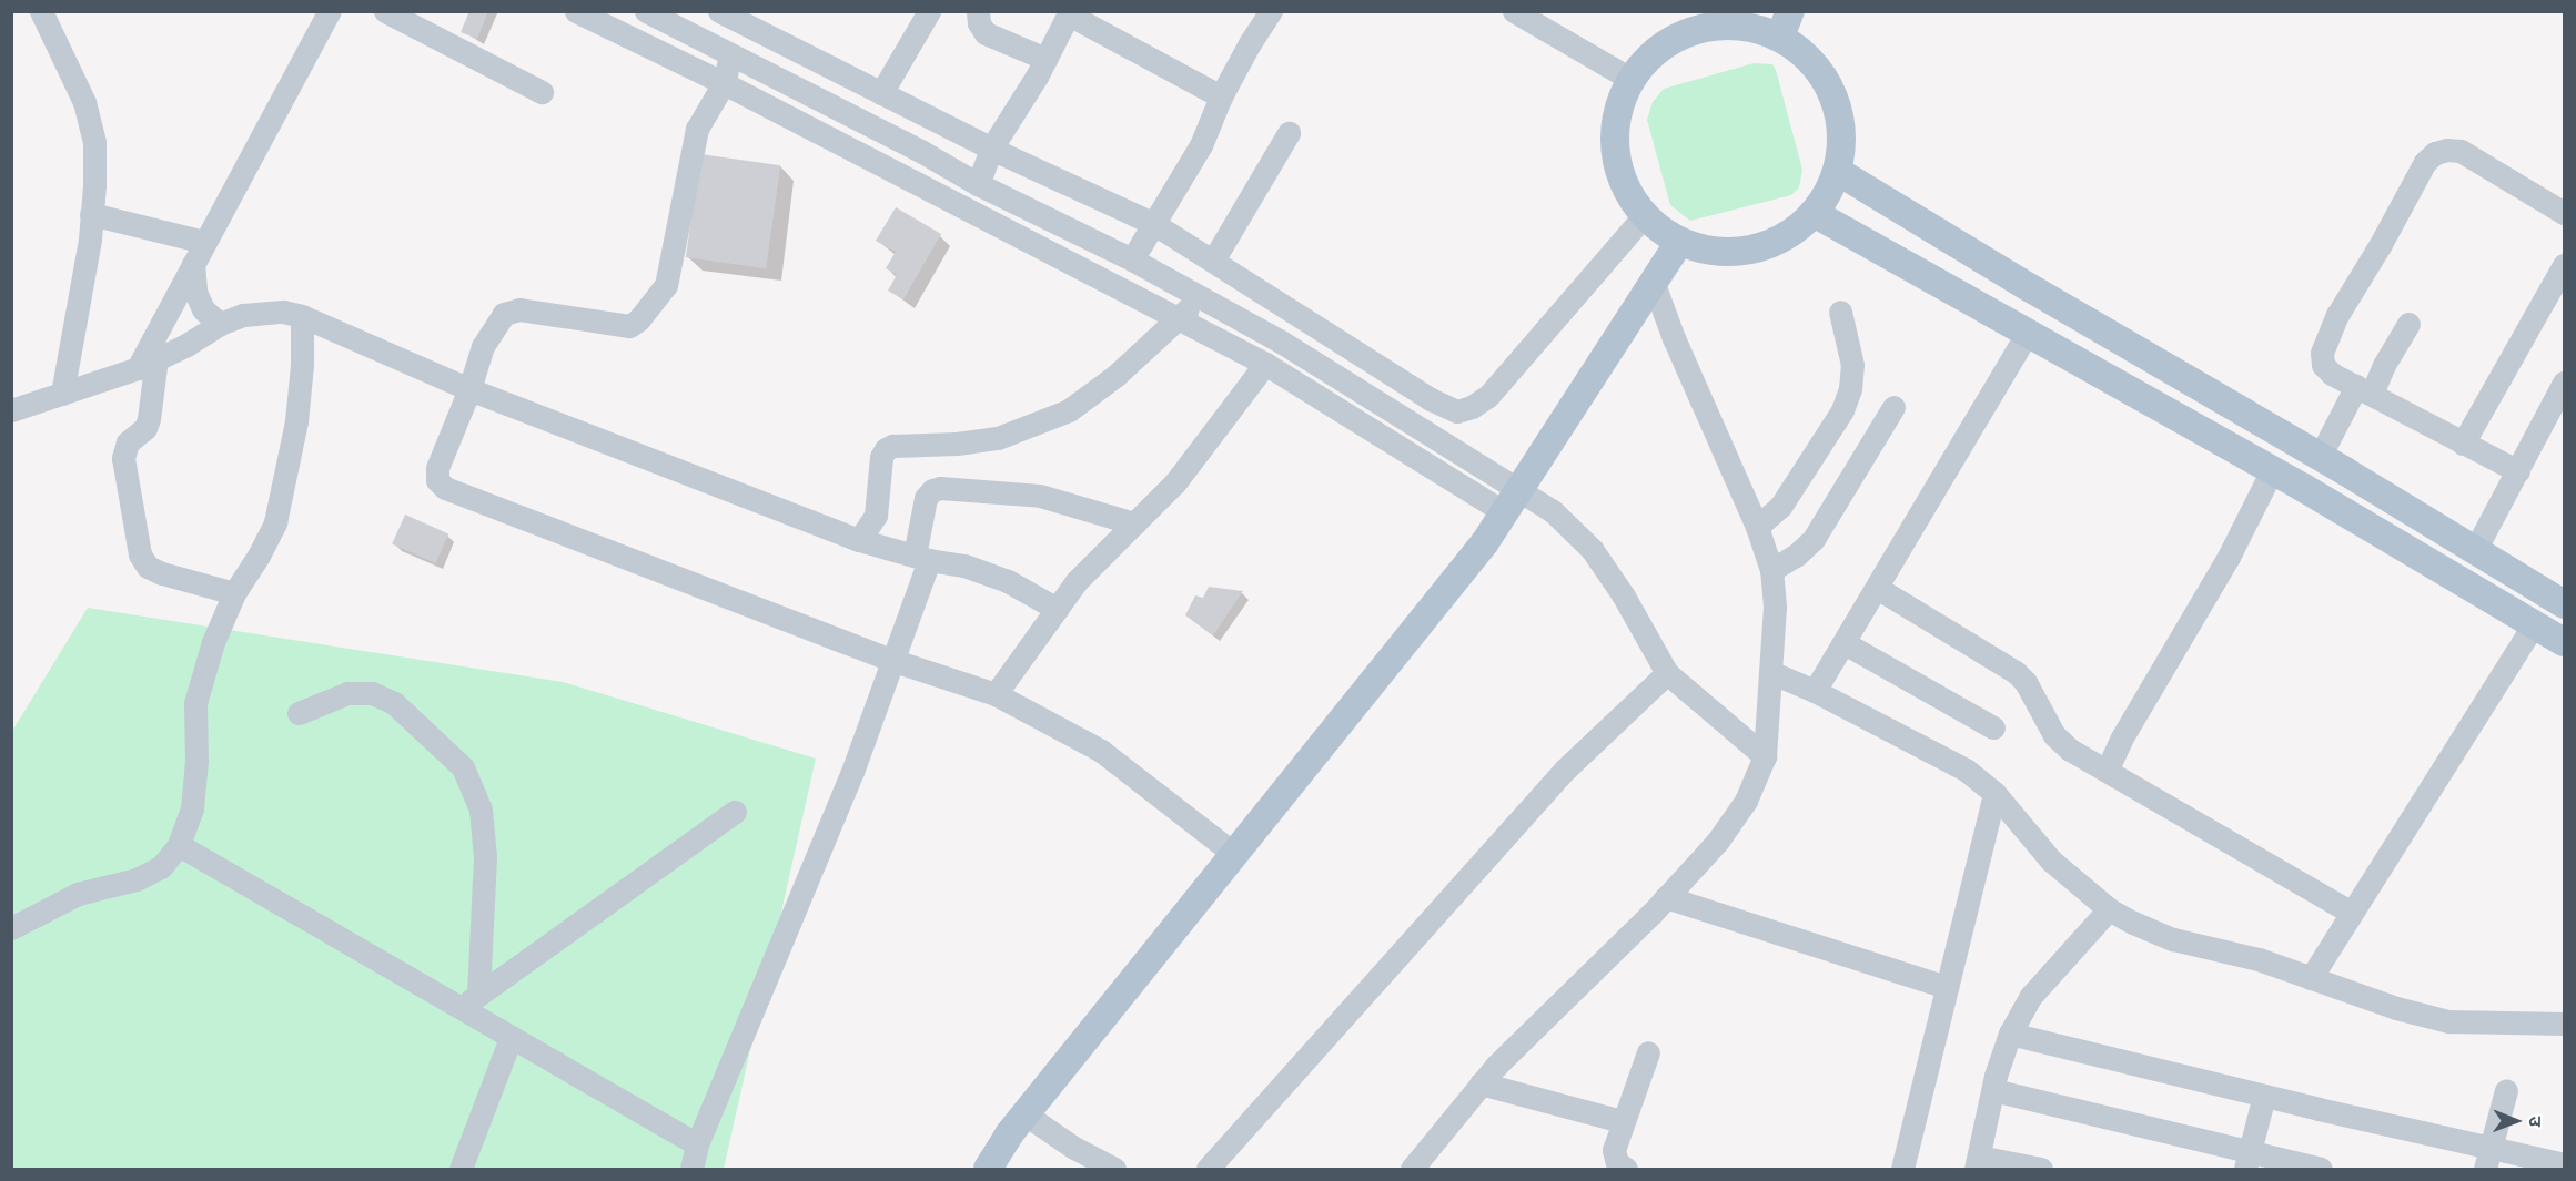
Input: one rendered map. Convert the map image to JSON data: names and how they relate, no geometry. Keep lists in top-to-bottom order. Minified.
{"north":"right"}
